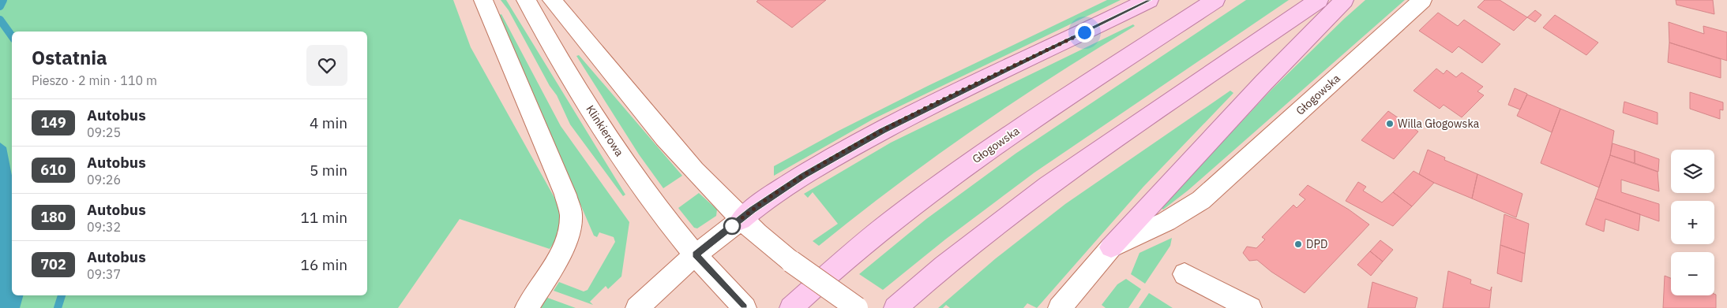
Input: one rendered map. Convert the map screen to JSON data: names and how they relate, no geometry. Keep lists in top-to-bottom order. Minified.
{"streets":{"main road":["Głogowska"],"street":["Klinkierowa"]},"places":["Willa Głogowska","DPD"],"lines":["bus line 149"],"page":{"heading":["Ostatnia","Pieszo · 2 min · 110 m"],"list":[{"mark":"149","name":"Autobus","note":"09:25","value":"4 min"},{"mark":"610","name":"Autobus","note":"09:26","value":"5 min"},{"mark":"180","name":"Autobus","note":"09:32","value":"11 min"},{"mark":"702","name":"Autobus","note":"09:37","value":"16 min"}],"map_buttons":["+","−"]}}
